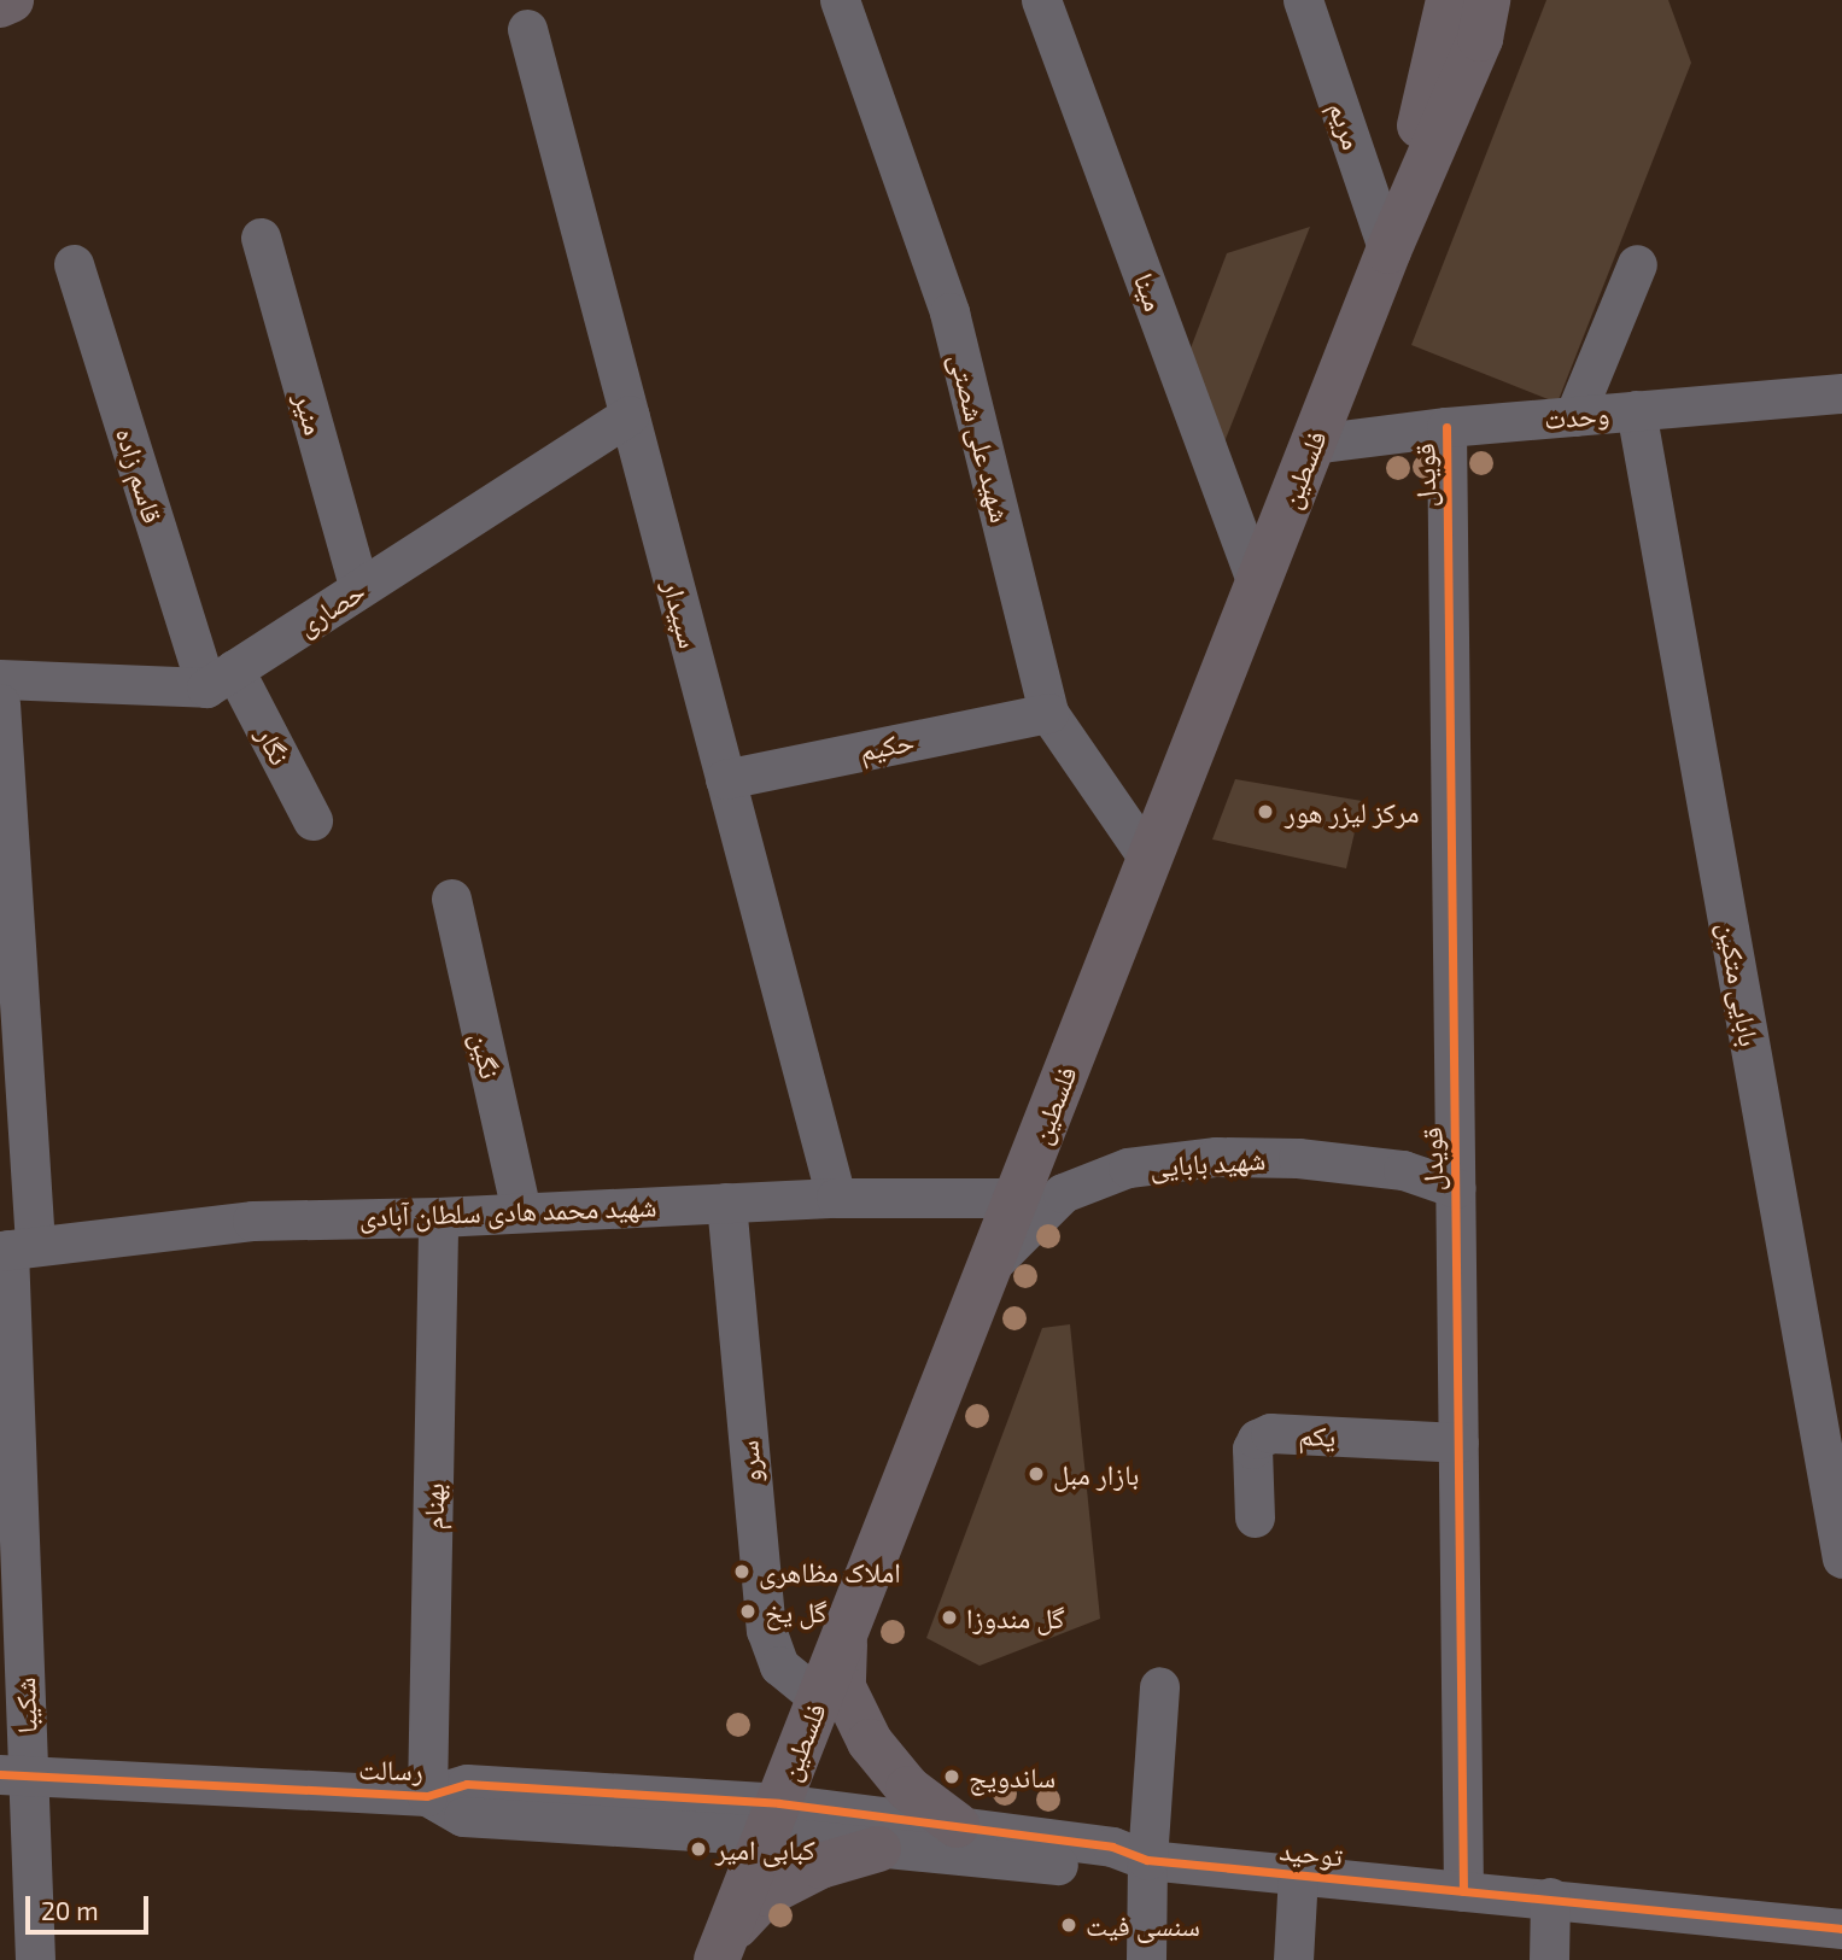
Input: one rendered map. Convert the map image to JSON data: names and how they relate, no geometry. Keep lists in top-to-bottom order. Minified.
{"streets":{"main road":["فلسطین"],"street":["مریم","مینا","منیر","وحدت","شهید علی شصتی","قاسم زاده","قویدل","حصاری","سپیدار","نگار","حکیم","بابایی متکین","نگین","شهید بابایی","شهید محمد هادی سلطان آبادی","یکم","سرو","بهنام","شکیبا","رسالت","توحید"]},"crossings":[["مریم","فلسطین"],["مینا","فلسطین"],["منیر","حصاری"],["وحدت","فلسطین"],["وحدت","قویدل"],["وحدت","بابایی متکین"],["شهید علی شصتی","فلسطین"],["شهید علی شصتی","حکیم"],["فلسطین","شهید بابایی"],["فلسطین","شهید محمد هادی سلطان آبادی"],["فلسطین","سرو"],["فلسطین","رسالت"],["فلسطین","توحید"],["قاسم زاده","حصاری"],["قاسم زاده","نگار"],["قویدل","شهید بابایی"],["قویدل","یکم"],["قویدل","توحید"],["حصاری","سپیدار"],["حصاری","نگار"],["سپیدار","حکیم"],["سپیدار","شهید محمد هادی سلطان آبادی"],["نگین","شهید محمد هادی سلطان آبادی"],["شهید محمد هادی سلطان آبادی","سرو"],["شهید محمد هادی سلطان آبادی","بهنام"],["شهید محمد هادی سلطان آبادی","شکیبا"],["بهنام","رسالت"],["شکیبا","رسالت"],["رسالت","توحید"]],"places":["مرکز لیزر هور","بازار مبل","املاک مظاهری","گل یخ","گل مندوزا","ساندویج","کبابی امیر","سنسی فیت"],"scale_bar":"20 m"}
